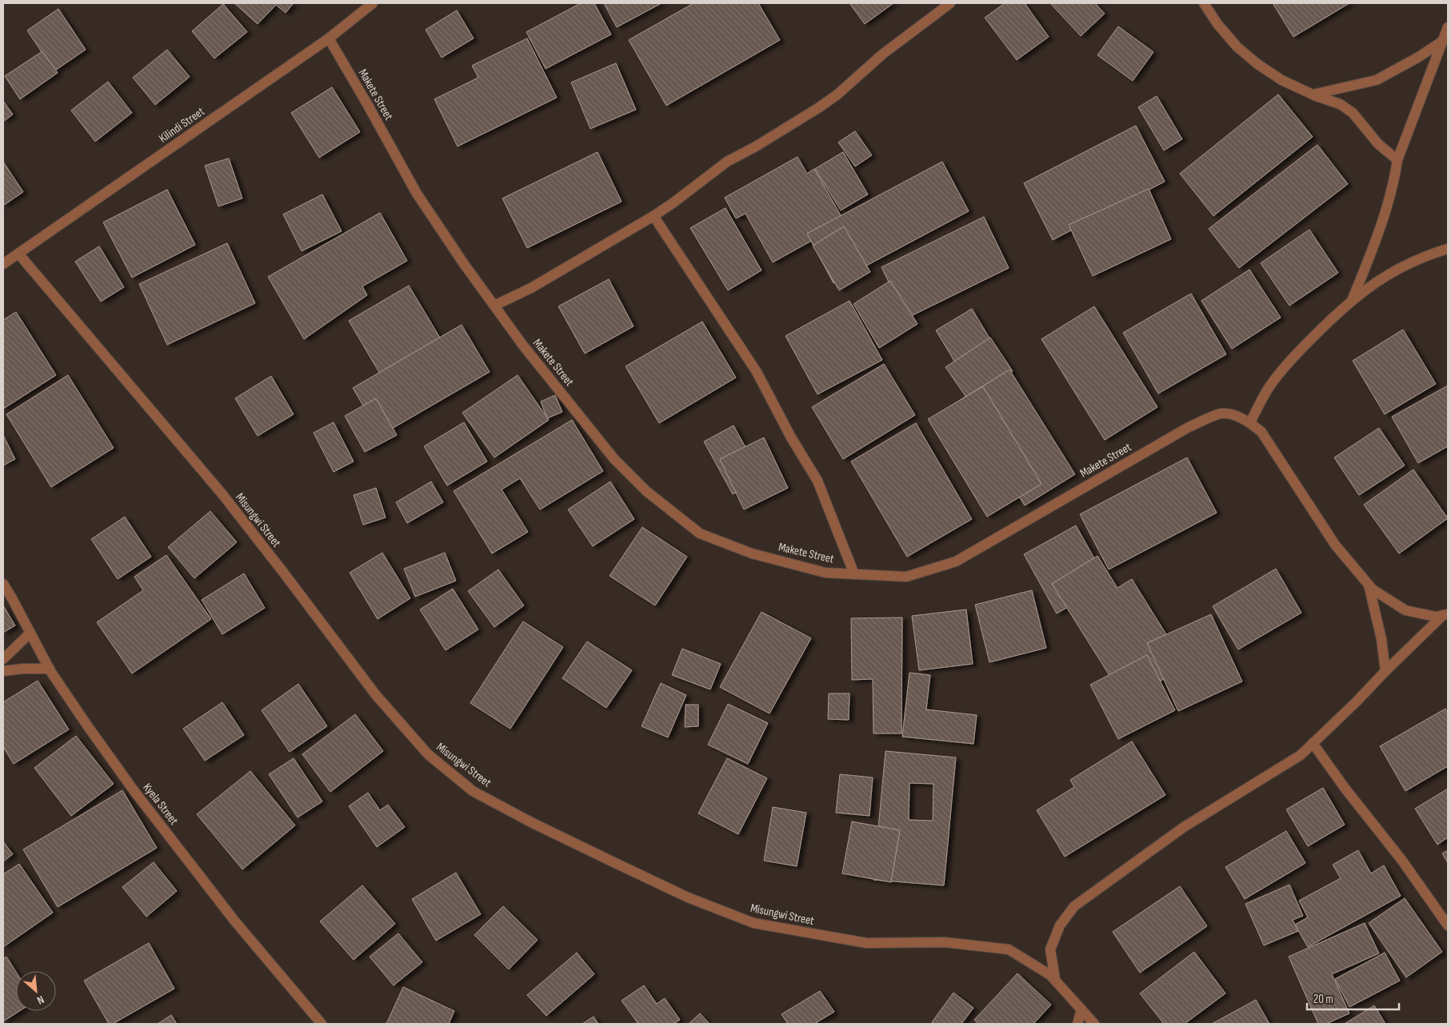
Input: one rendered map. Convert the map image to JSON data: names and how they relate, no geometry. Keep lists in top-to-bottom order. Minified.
{"streets":{"street":["Makete Street","Kilindi Street","Misungwi Street","Kyela Street"]},"crossings":[["Makete Street","Kilindi Street"],["Kilindi Street","Misungwi Street"]],"scale_bar":"20 m","north":"bottom right"}
